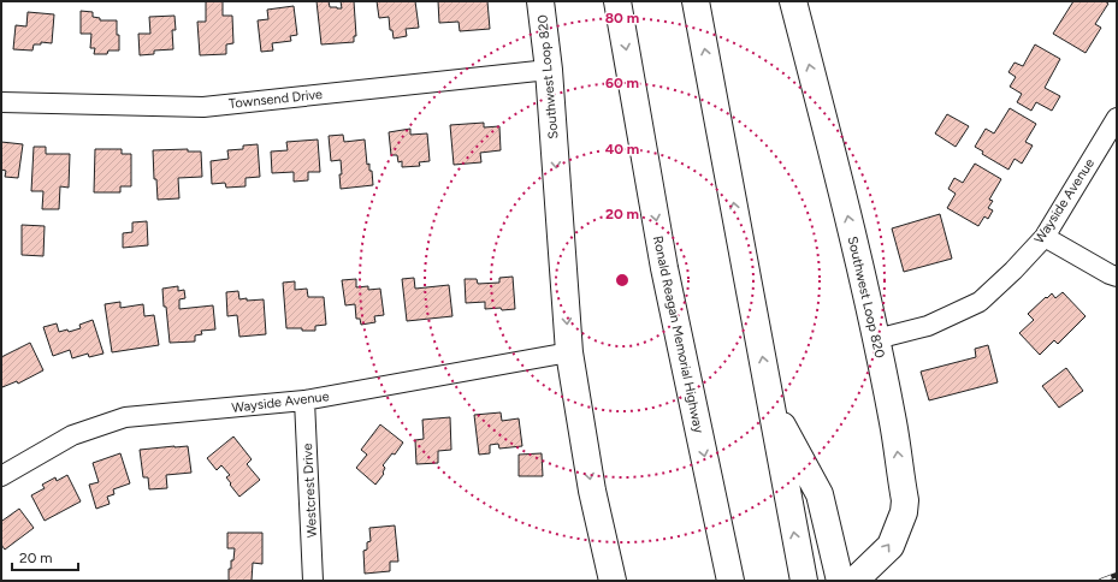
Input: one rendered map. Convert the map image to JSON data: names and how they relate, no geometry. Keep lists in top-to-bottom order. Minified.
{"streets":{"main road":["Southwest Loop 820","Ronald Reagan Memorial Highway"],"street":["Townsend Drive","Wayside Avenue","Westcrest Drive"]},"crossings":[["Southwest Loop 820","Townsend Drive"],["Southwest Loop 820","Wayside Avenue"],["Wayside Avenue","Westcrest Drive"]],"scale_bar":"20 m","rings":["80 m","60 m","40 m","20 m"]}
